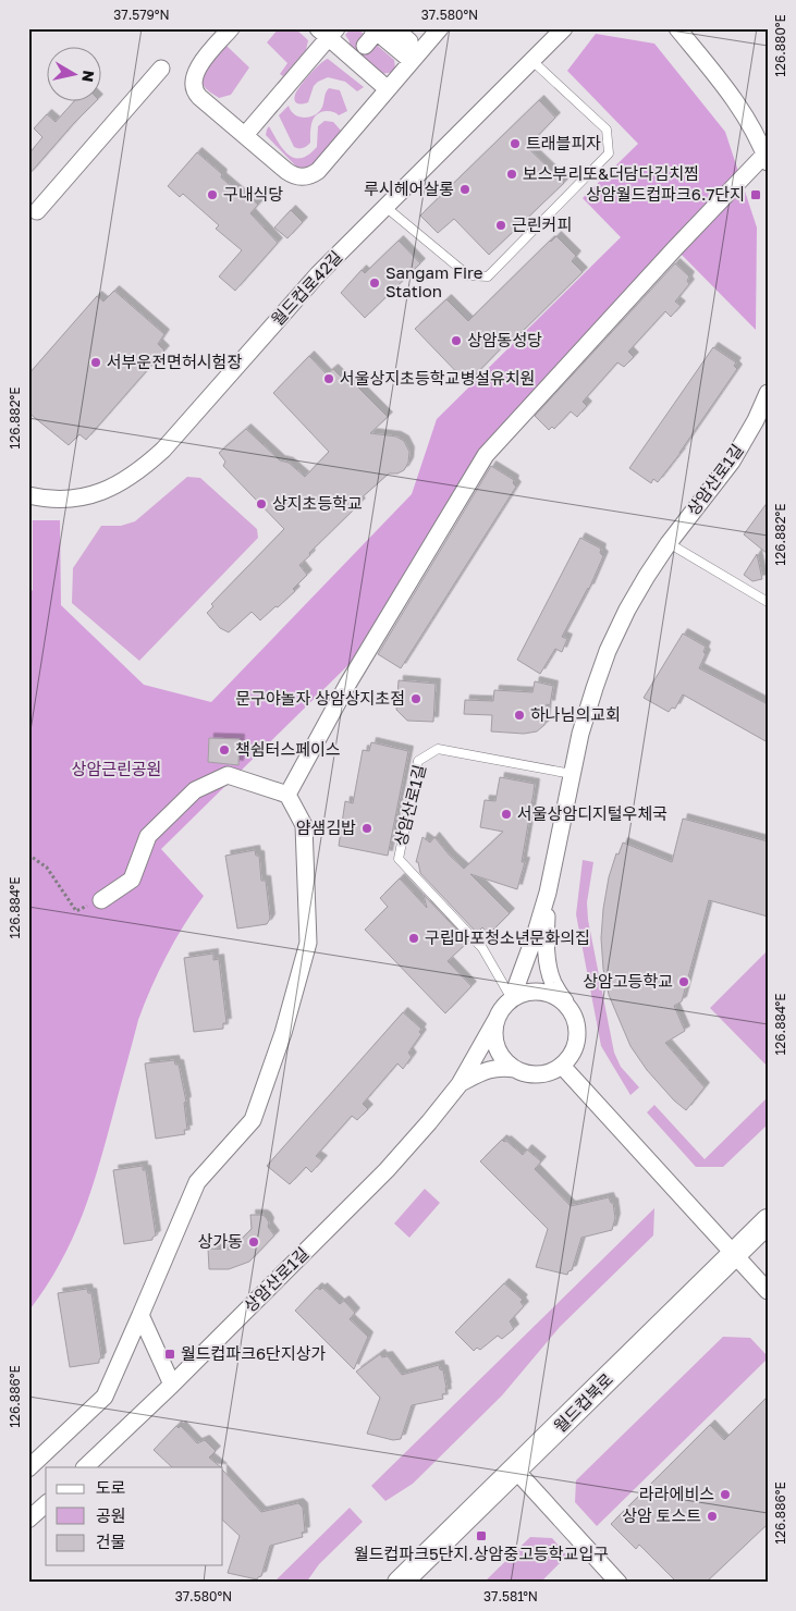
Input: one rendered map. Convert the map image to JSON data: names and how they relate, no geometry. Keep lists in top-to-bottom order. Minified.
{"streets":{"main road":["월드컵북로"],"street":["월드컵로42길","상암산로1길"]},"parks":["상암근린공원"],"places":{"other":["트래블피자","보스부리또&더담다김치찜","루시헤어살롱","구내식당","근린커피","Sangam Fire Station","상암동성당","서부운전면허시험장","서울상지초등학교병설유치원","상지초등학교","문구야놀자 상암상지초점","하나님의교회","책쉼터스페이스","서울상암디지털우체국","얌샘김밥","구립마포청소년문화의집","상암고등학교","상가동","라라에비스","상암 토스트"],"transit":["상암월드컵파크6.7단지","월드컵파크6단지상가","월드컵파크5단지.상암중고등학교입구"]},"legend":["도로","공원","건물"],"north":"right","coordinates":["37.579°N","37.580°N","126.880°E","126.882°E","126.884°E","126.886°E","37.581°N"]}
